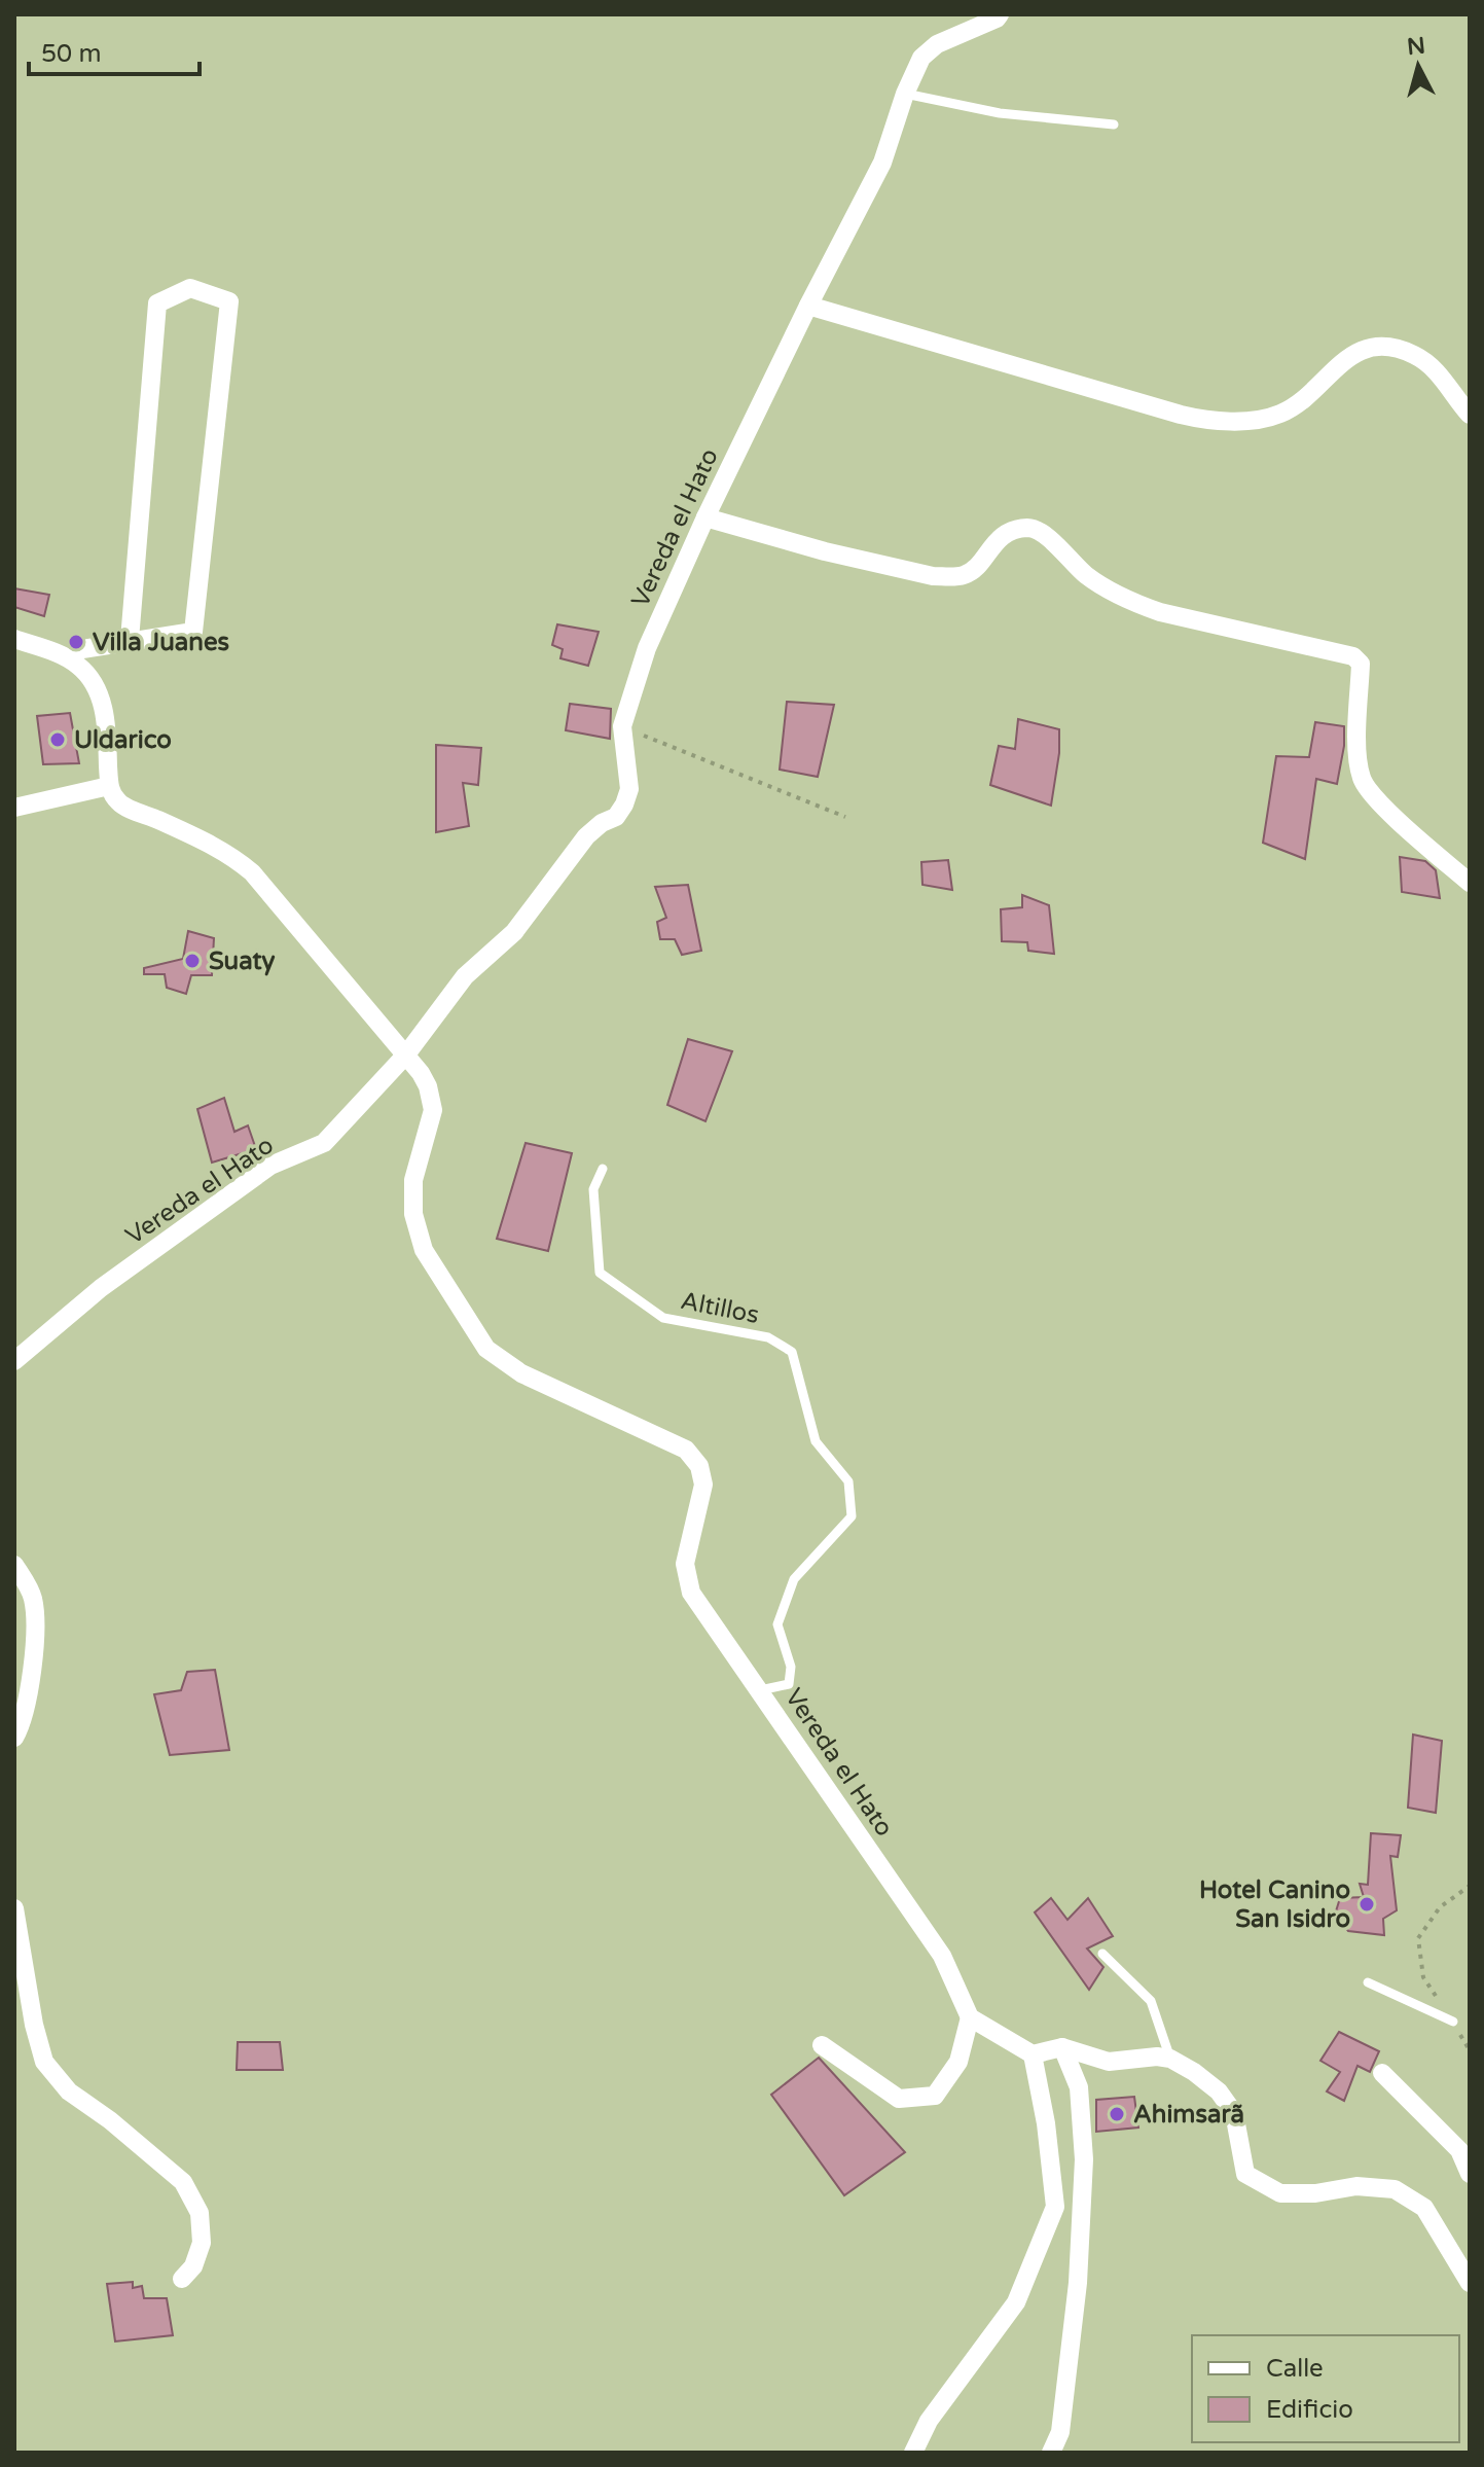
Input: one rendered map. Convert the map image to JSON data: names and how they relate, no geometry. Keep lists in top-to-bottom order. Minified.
{"streets":{"street":["Vereda el Hato"],"lane":["Altillos"]},"crossings":[["Vereda el Hato","Altillos"]],"places":["Villa Juanes","Uldarico","Suaty","Hotel Canino San Isidro","Ahimsarã"],"legend":["Calle","Edificio"],"scale_bar":"50 m","north":"top"}
